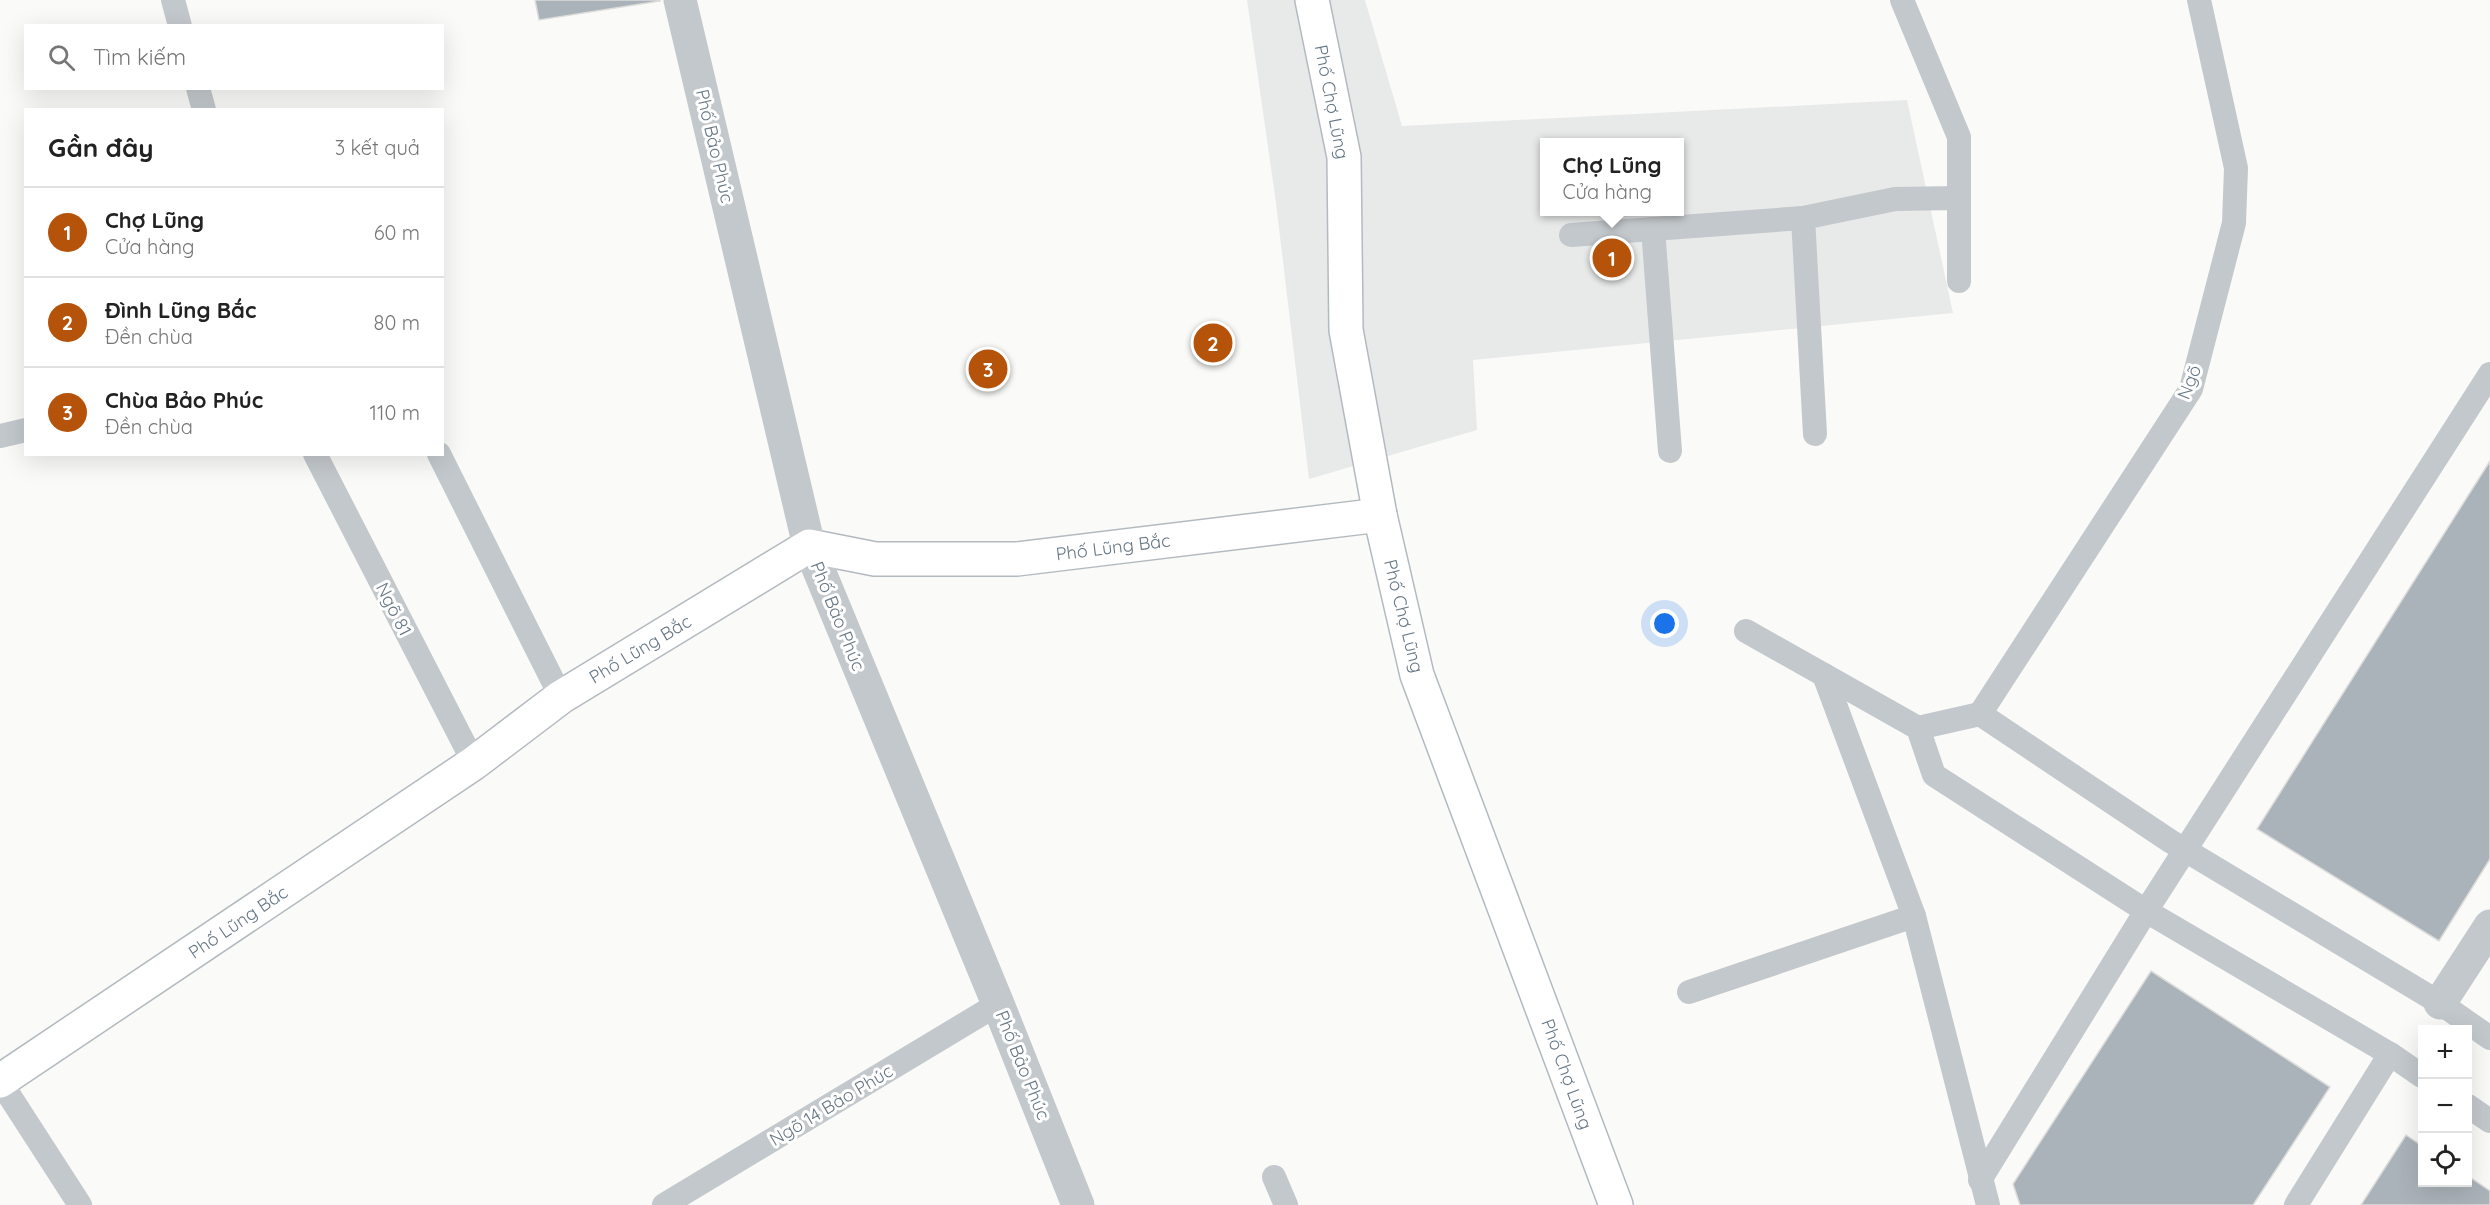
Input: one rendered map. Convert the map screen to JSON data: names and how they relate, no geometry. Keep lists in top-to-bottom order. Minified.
{"streets":{"street":["Phố Chợ Lũng","Phố Bảo Phúc","Phố Lũng Bắc"],"lane":["Ngõ","Ngõ 81","Ngõ 14 Bảo Phúc"]},"crossings":[["Phố Chợ Lũng","Phố Lũng Bắc"],["Phố Bảo Phúc","Phố Lũng Bắc"],["Phố Bảo Phúc","Ngõ 14 Bảo Phúc"],["Phố Lũng Bắc","Ngõ 81"]],"page":{"search":"Tìm kiếm","heading":["Gần đây","3 kết quả"],"popup":["Chợ Lũng","Cửa hàng"],"list":[{"mark":"1","name":"Chợ Lũng","note":"Cửa hàng","value":"60 m"},{"mark":"2","name":"Đình Lũng Bắc","note":"Đền chùa","value":"80 m"},{"mark":"3","name":"Chùa Bảo Phúc","note":"Đền chùa","value":"110 m"}],"pins":["1","2","3"],"map_buttons":["+","−"]}}
